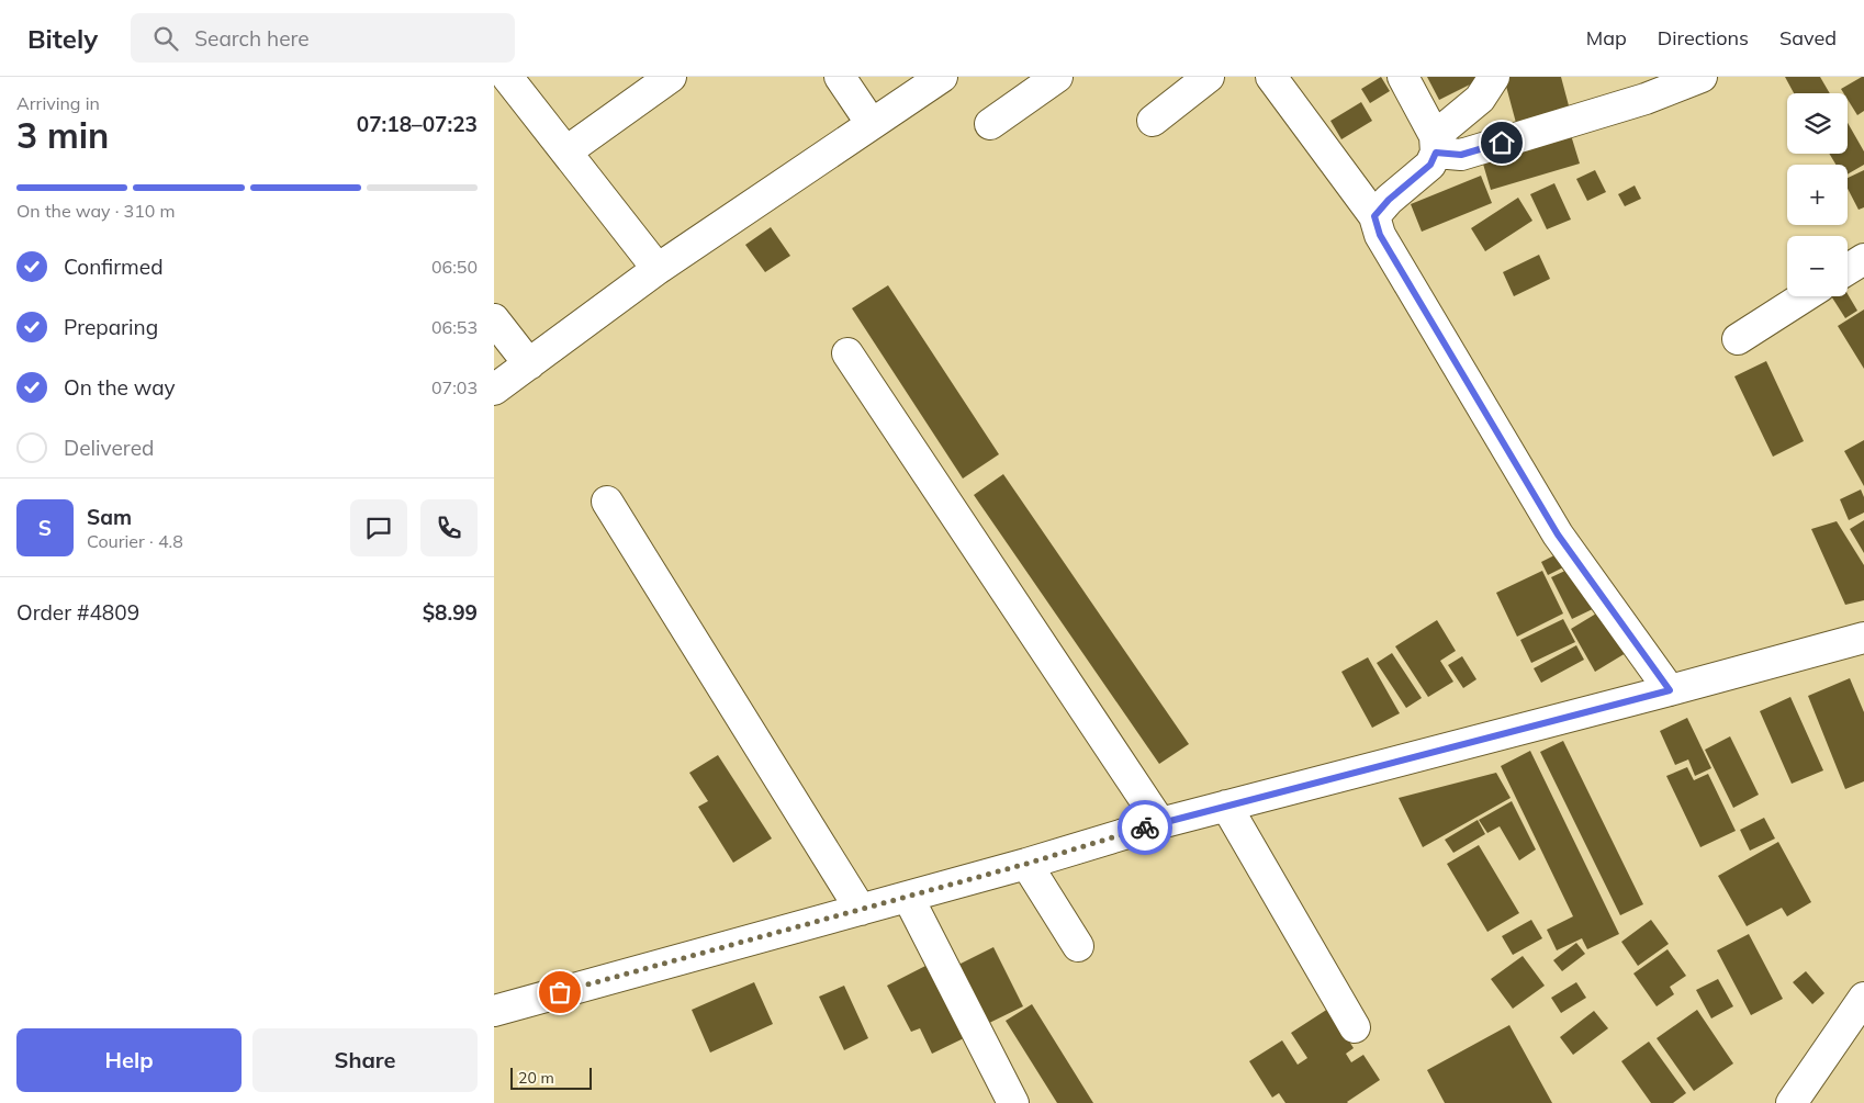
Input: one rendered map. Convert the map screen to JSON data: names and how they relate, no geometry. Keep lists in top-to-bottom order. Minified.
{"scale_bar":"20 m","page":{"header":"Bitely","search":"Search here","nav":["Map","Directions","Saved"],"heading":["3 min","Arriving in","07:18–07:23"],"panel":["Sam","Courier · 4.8","Order #4809","$8.99"],"map_buttons":["+","−"],"bar":"On the way · 310 m","list":[["Confirmed","06:50"],["Preparing","06:53"],["On the way","07:03"],"Delivered"],"round":"S","buttons":["Help","Share"],"scale":"20 m"}}
